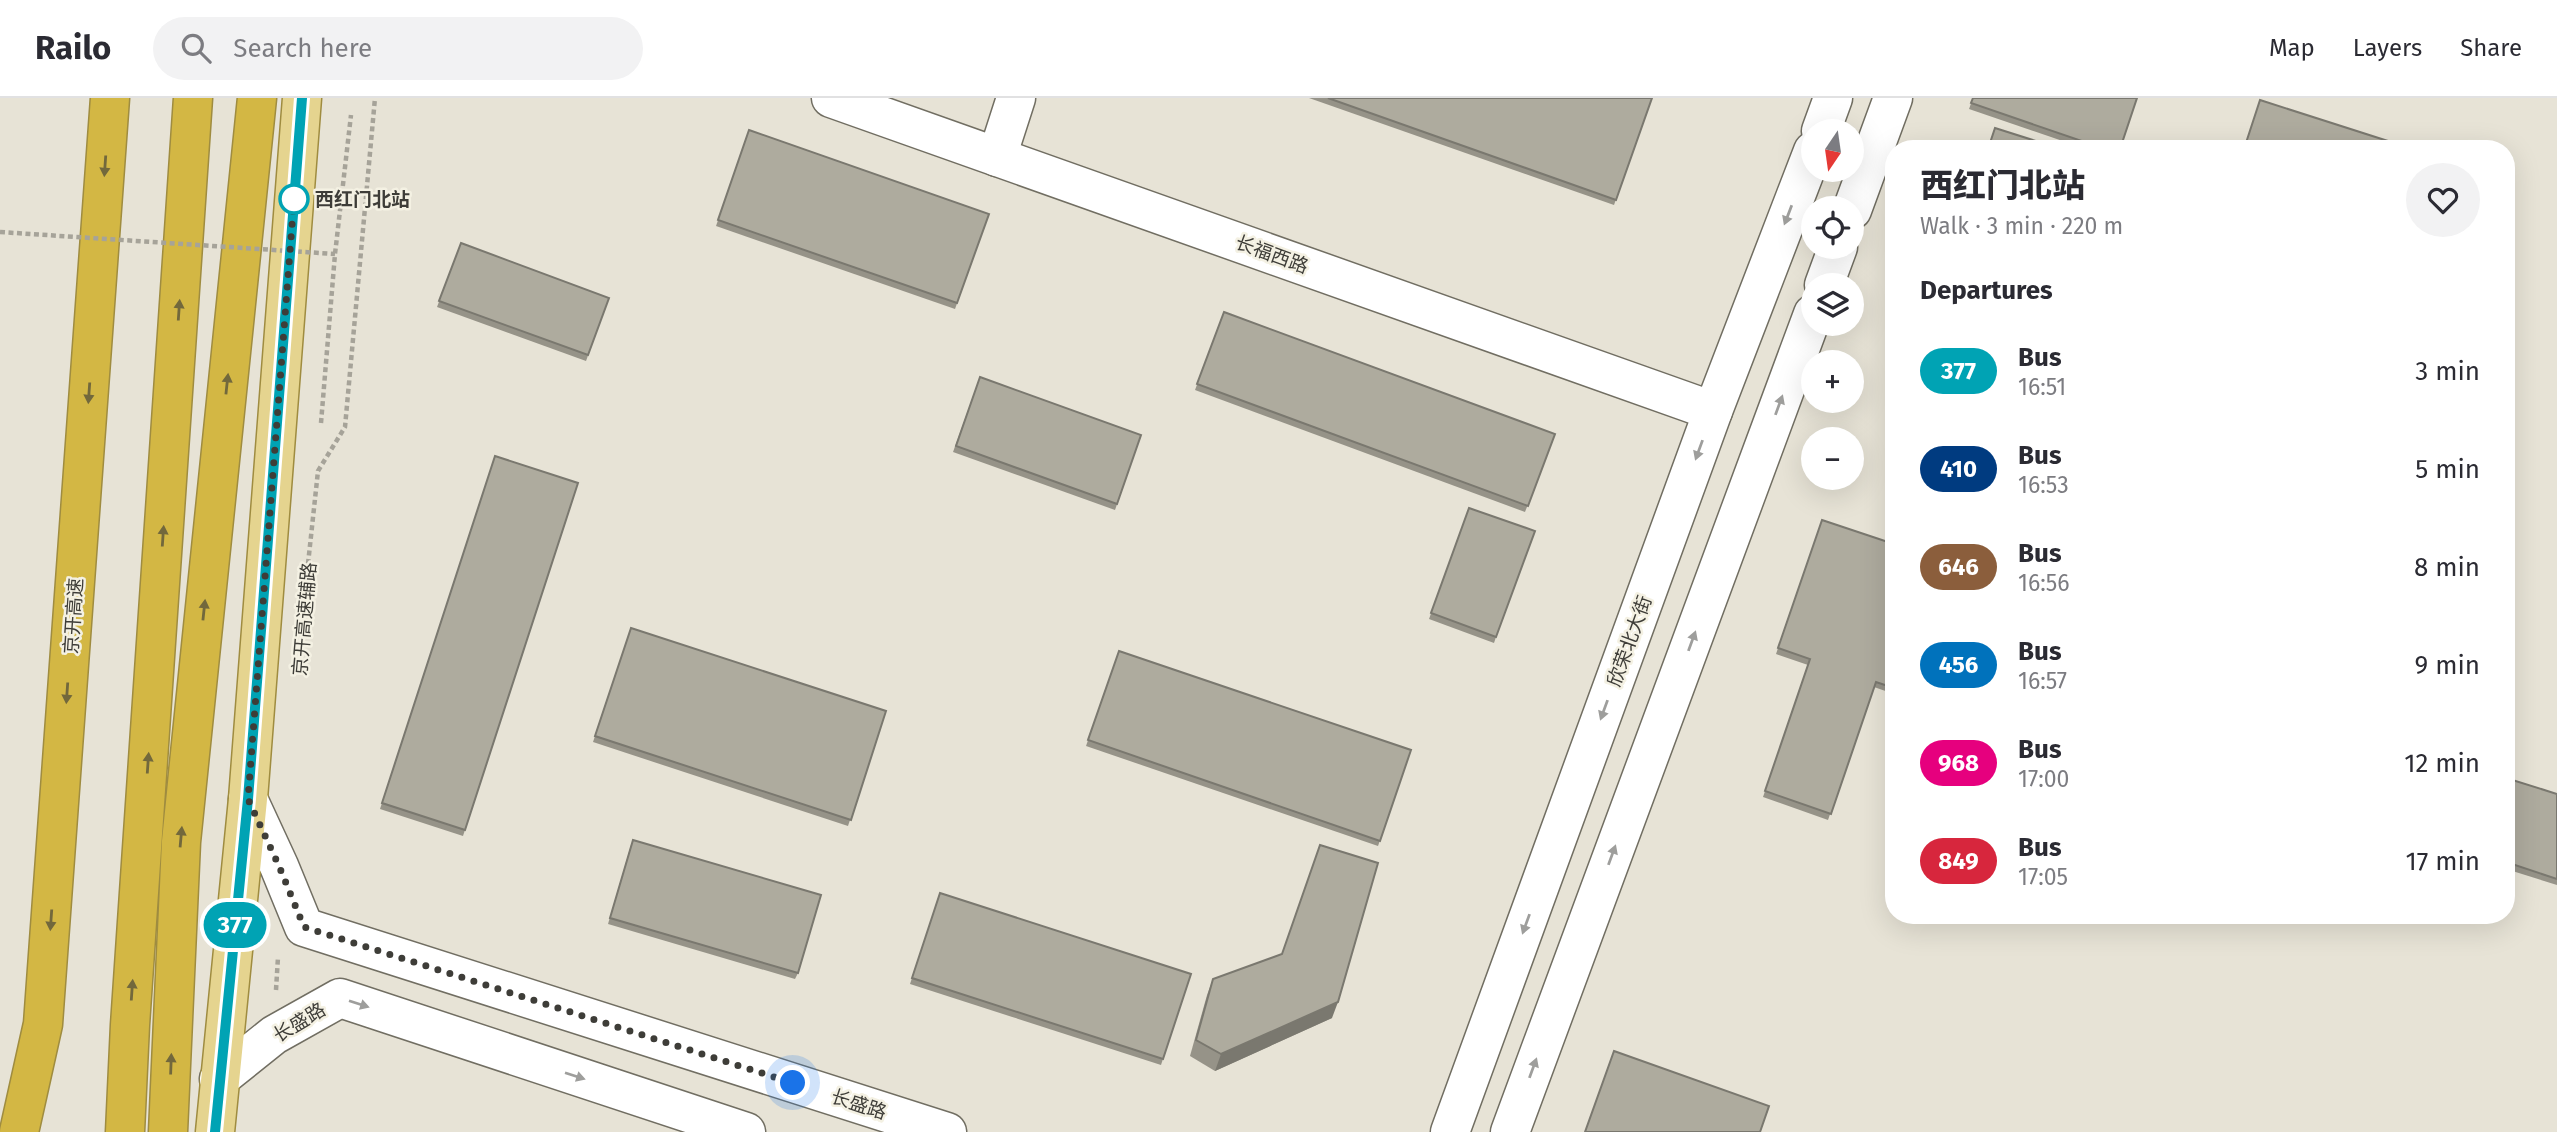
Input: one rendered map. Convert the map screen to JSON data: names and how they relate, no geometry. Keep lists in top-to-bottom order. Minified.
{"streets":{"highway":["京开高速"],"street":["长福西路","欣荣北大街","长盛路"],"path":["京开高速辅路"]},"crossings":[["长福西路","欣荣北大街"]],"places":["西红门北站"],"lines":["bus line 377"],"north":"bottom","page":{"header":"Railo","search":"Search here","nav":["Map","Layers","Share"],"on_map":"377","map_buttons":["+","−"],"heading":[["西红门北站","Walk · 3 min · 220 m"],"Departures"],"list":[{"mark":"377","name":"Bus","note":"16:51","value":"3 min"},{"mark":"410","name":"Bus","note":"16:53","value":"5 min"},{"mark":"646","name":"Bus","note":"16:56","value":"8 min"},{"mark":"456","name":"Bus","note":"16:57","value":"9 min"},{"mark":"968","name":"Bus","note":"17:00","value":"12 min"},{"mark":"849","name":"Bus","note":"17:05","value":"17 min"}]}}
